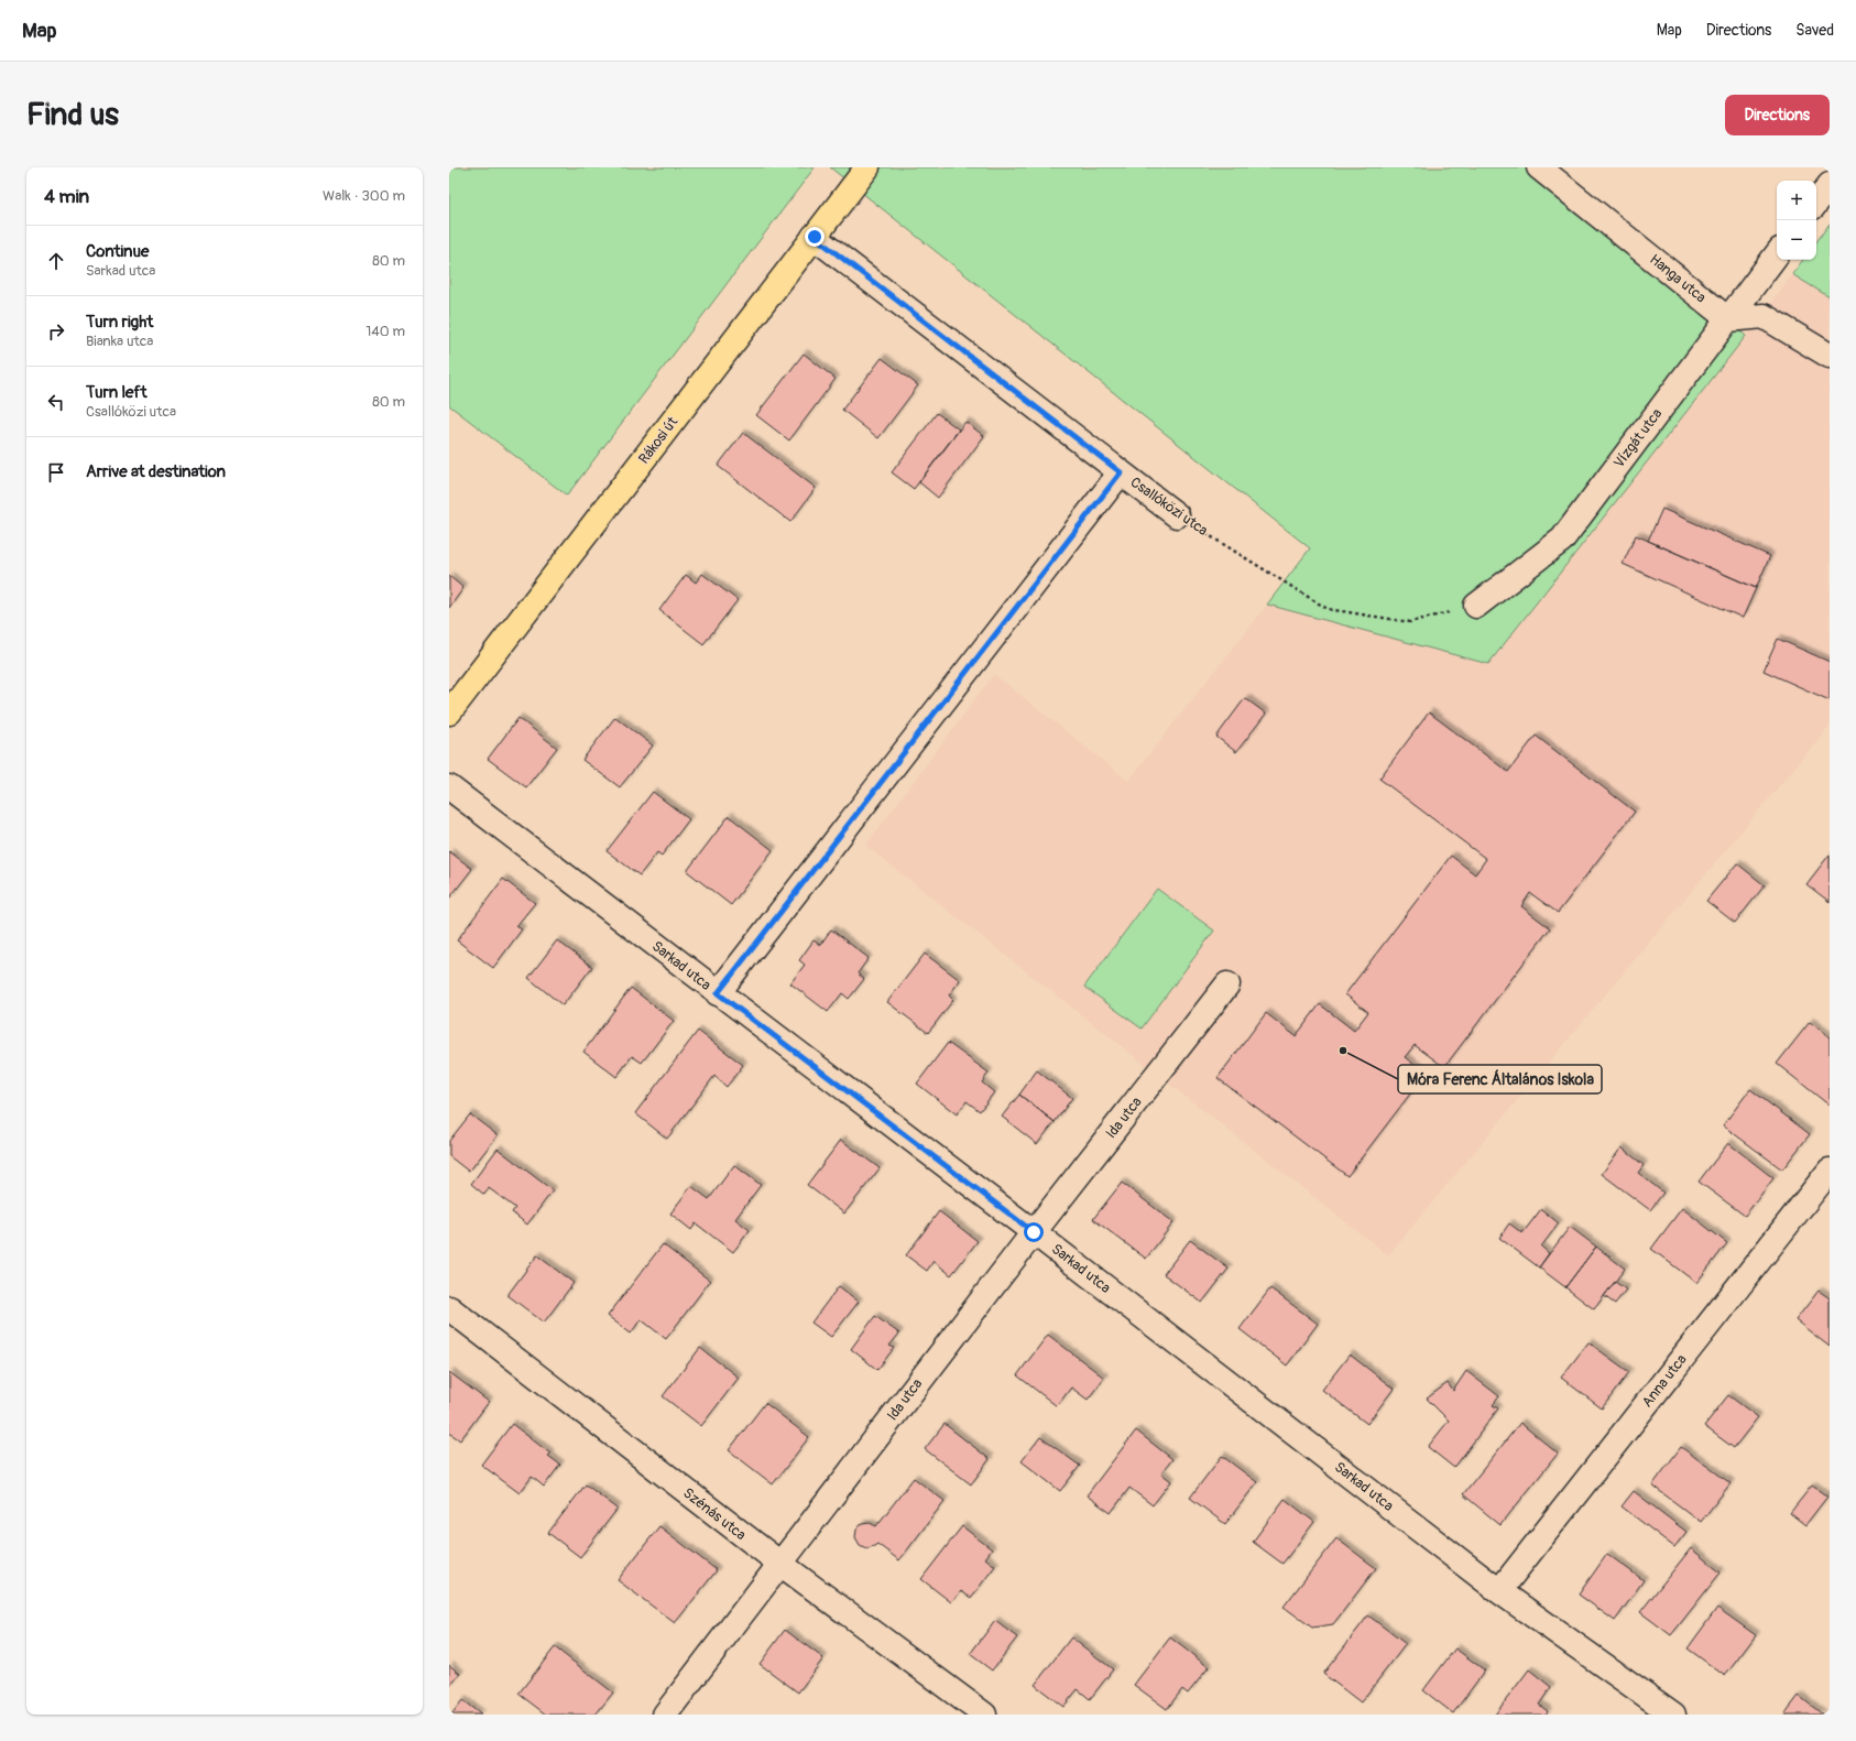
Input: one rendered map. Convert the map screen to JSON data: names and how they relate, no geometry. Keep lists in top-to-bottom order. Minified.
{"streets":{"main road":["Rákosi út"],"street":["Hanga utca","Vízgát utca","Csallóközi utca","Sarkad utca","Ida utca","Anna utca","Szénás utca"]},"crossings":[["Hanga utca","Vízgát utca"],["Vízgát utca","Csallóközi utca"],["Rákosi út","Csallóközi utca"],["Sarkad utca","Ida utca"],["Sarkad utca","Anna utca"],["Ida utca","Szénás utca"]],"places":["Móra Ferenc Általános Iskola"],"page":{"header":"Map","nav":["Map","Directions","Saved"],"buttons":"Directions","title":"Find us","heading":["4 min","Walk · 300 m"],"map_buttons":["+","−"],"list":[["Continue","Sarkad utca","80 m"],["Turn right","Bianka utca","140 m"],["Turn left","Csallóközi utca","80 m"],"Arrive at destination"]}}
